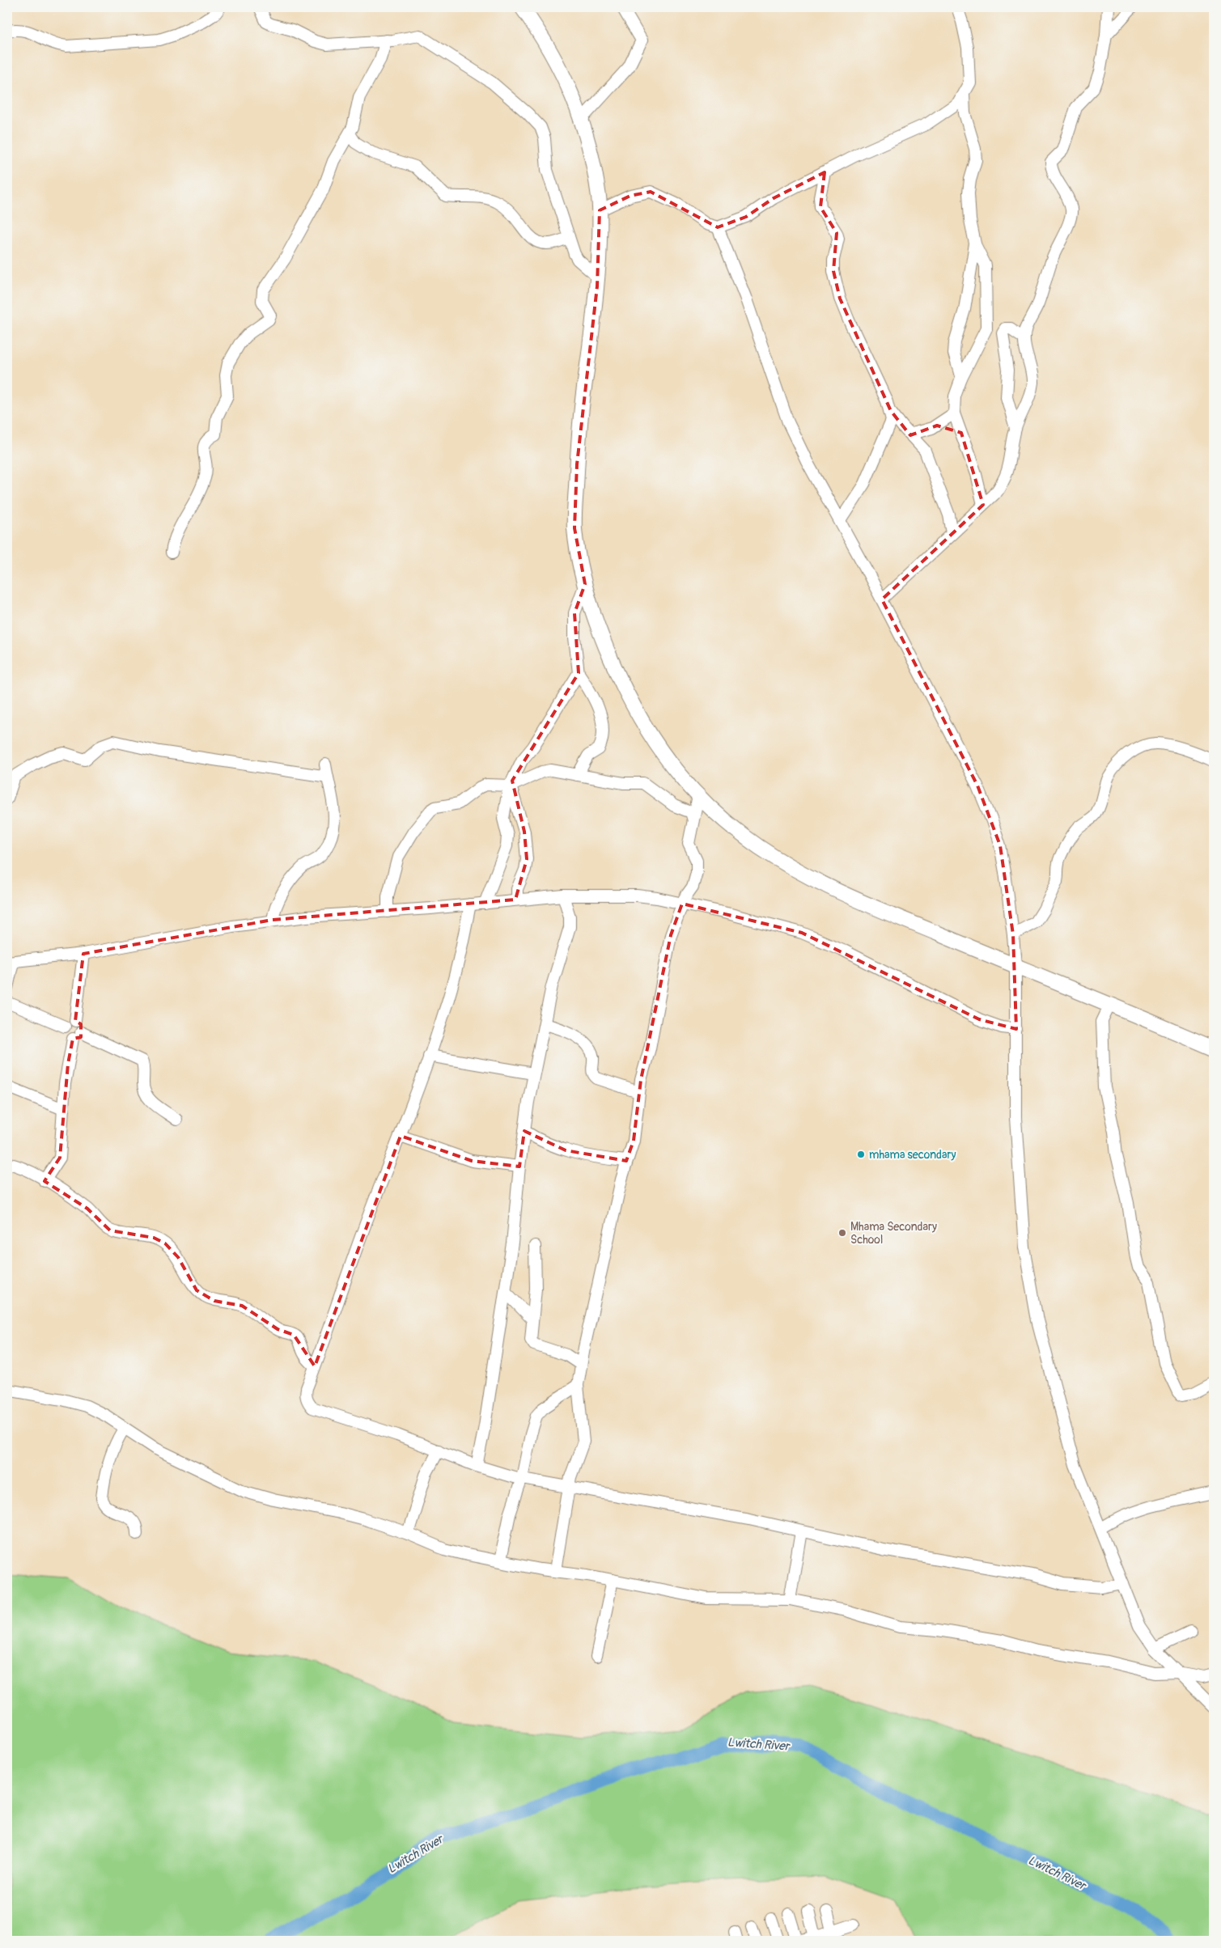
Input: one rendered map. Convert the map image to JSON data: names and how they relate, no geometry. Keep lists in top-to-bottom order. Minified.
{"water":["Lwitch River"],"places":["mhama secondary","Mhama Secondary School"]}
